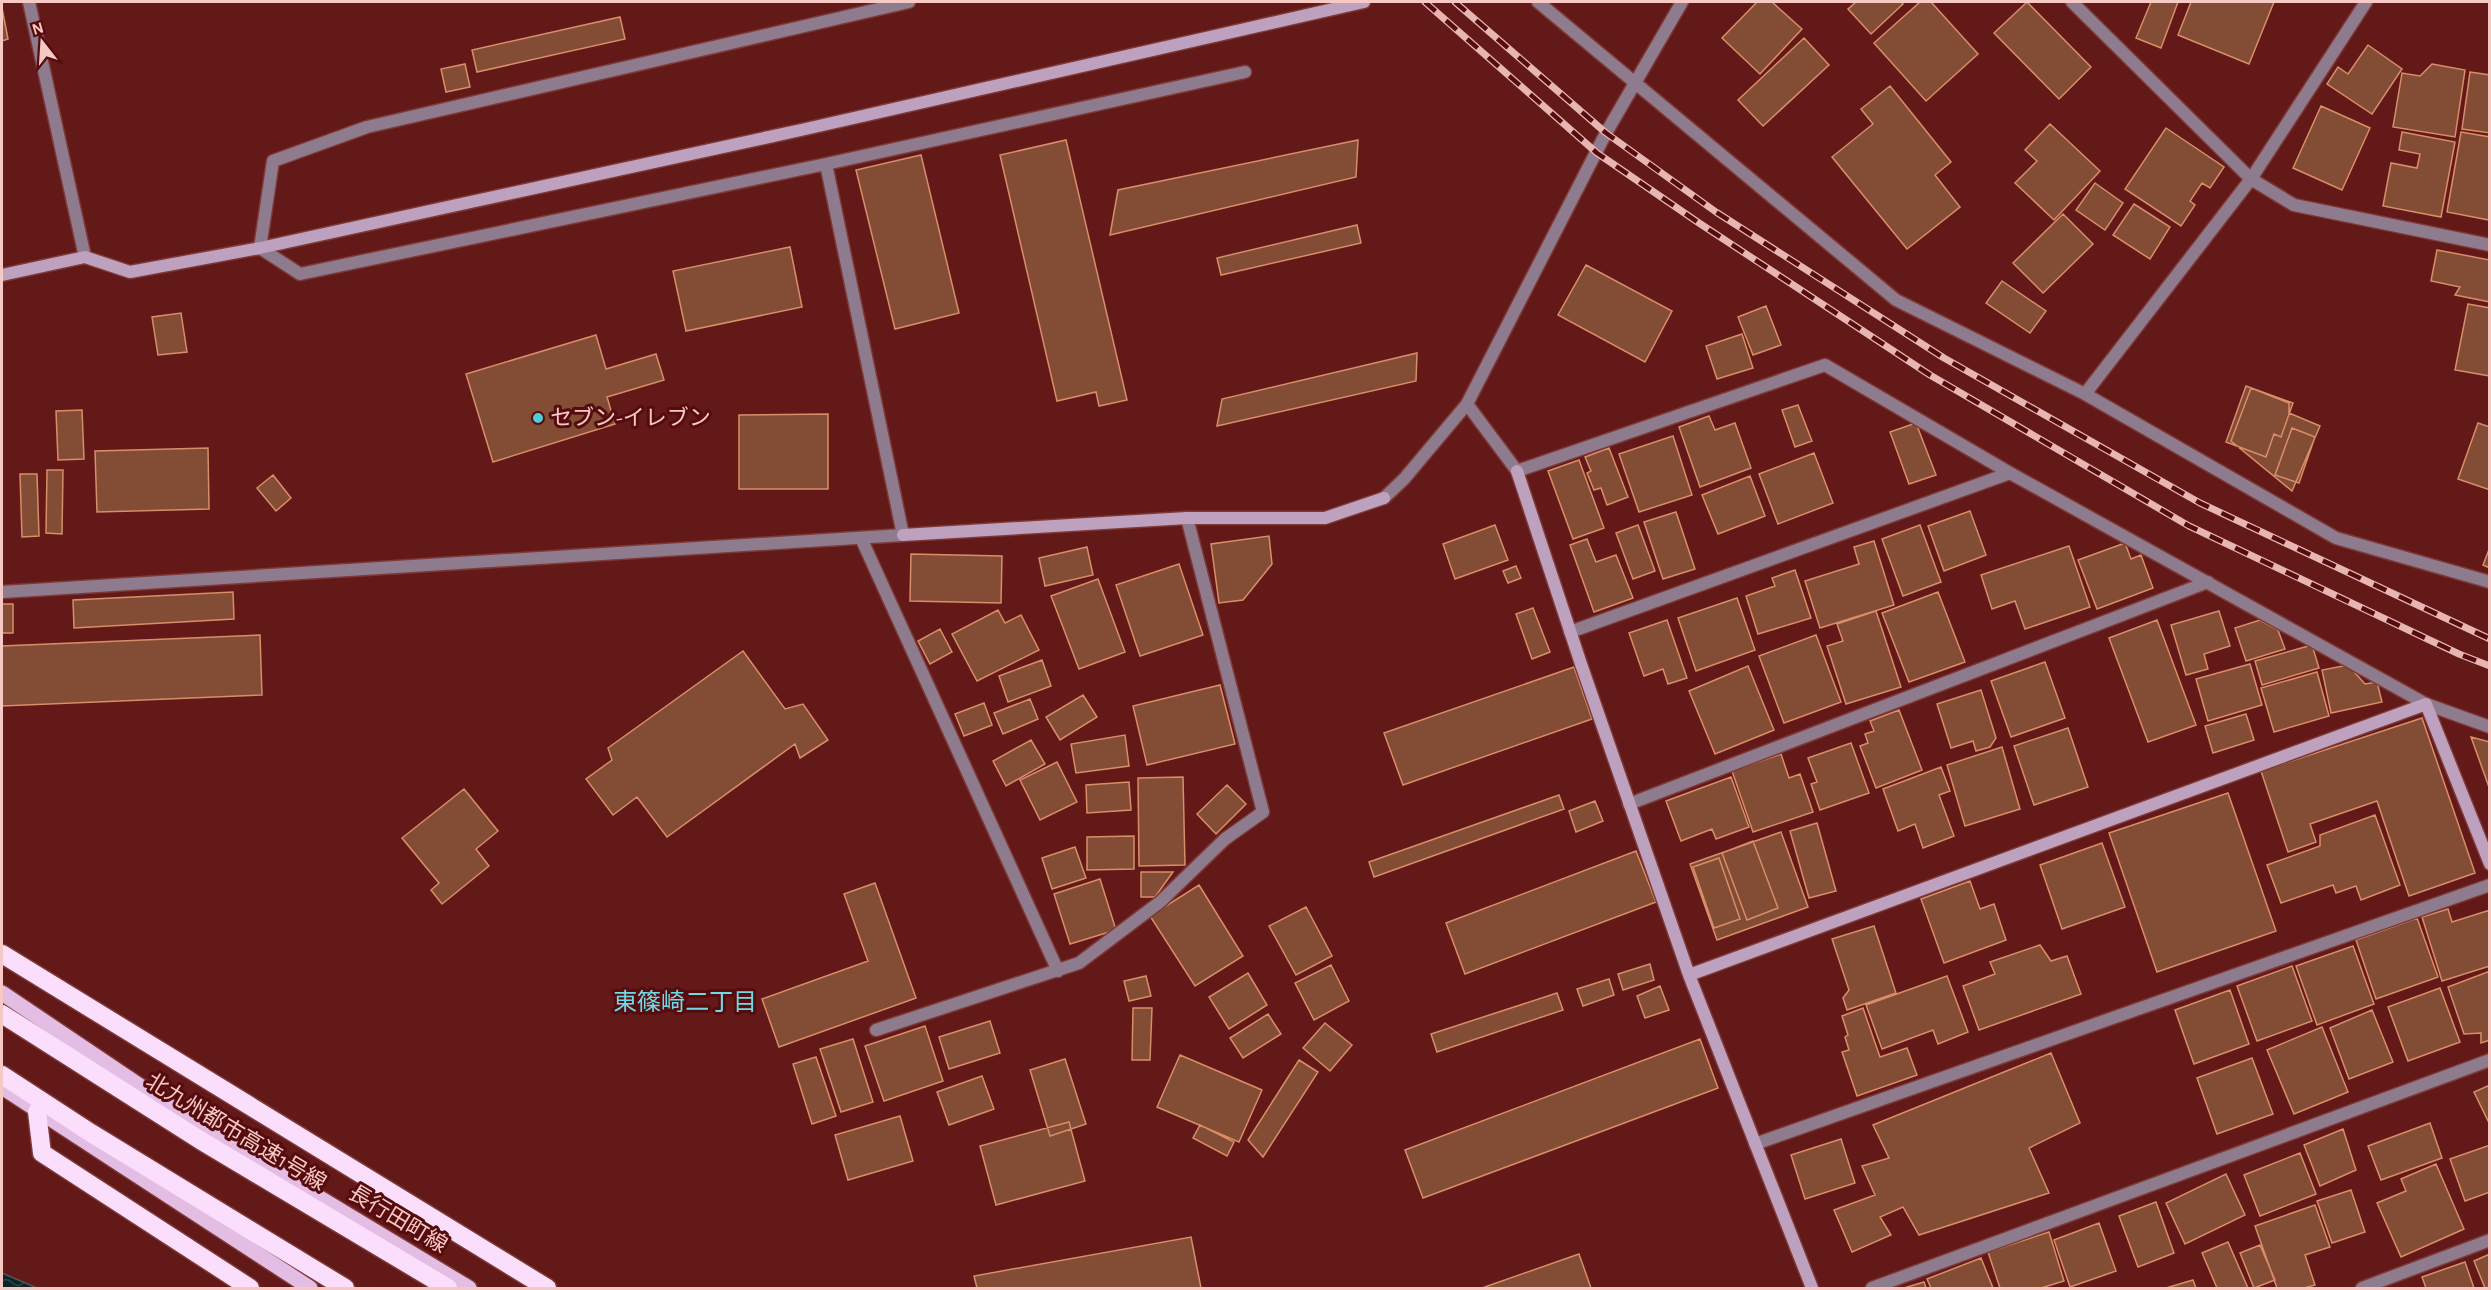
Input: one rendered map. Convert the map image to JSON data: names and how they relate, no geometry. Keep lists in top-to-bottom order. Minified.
{"streets":{"highway":["北九州都市高速1号線"],"main road":["長行田町線"]},"districts":["東篠崎二丁目"],"places":["セブン-イレブン"],"north":"top"}
